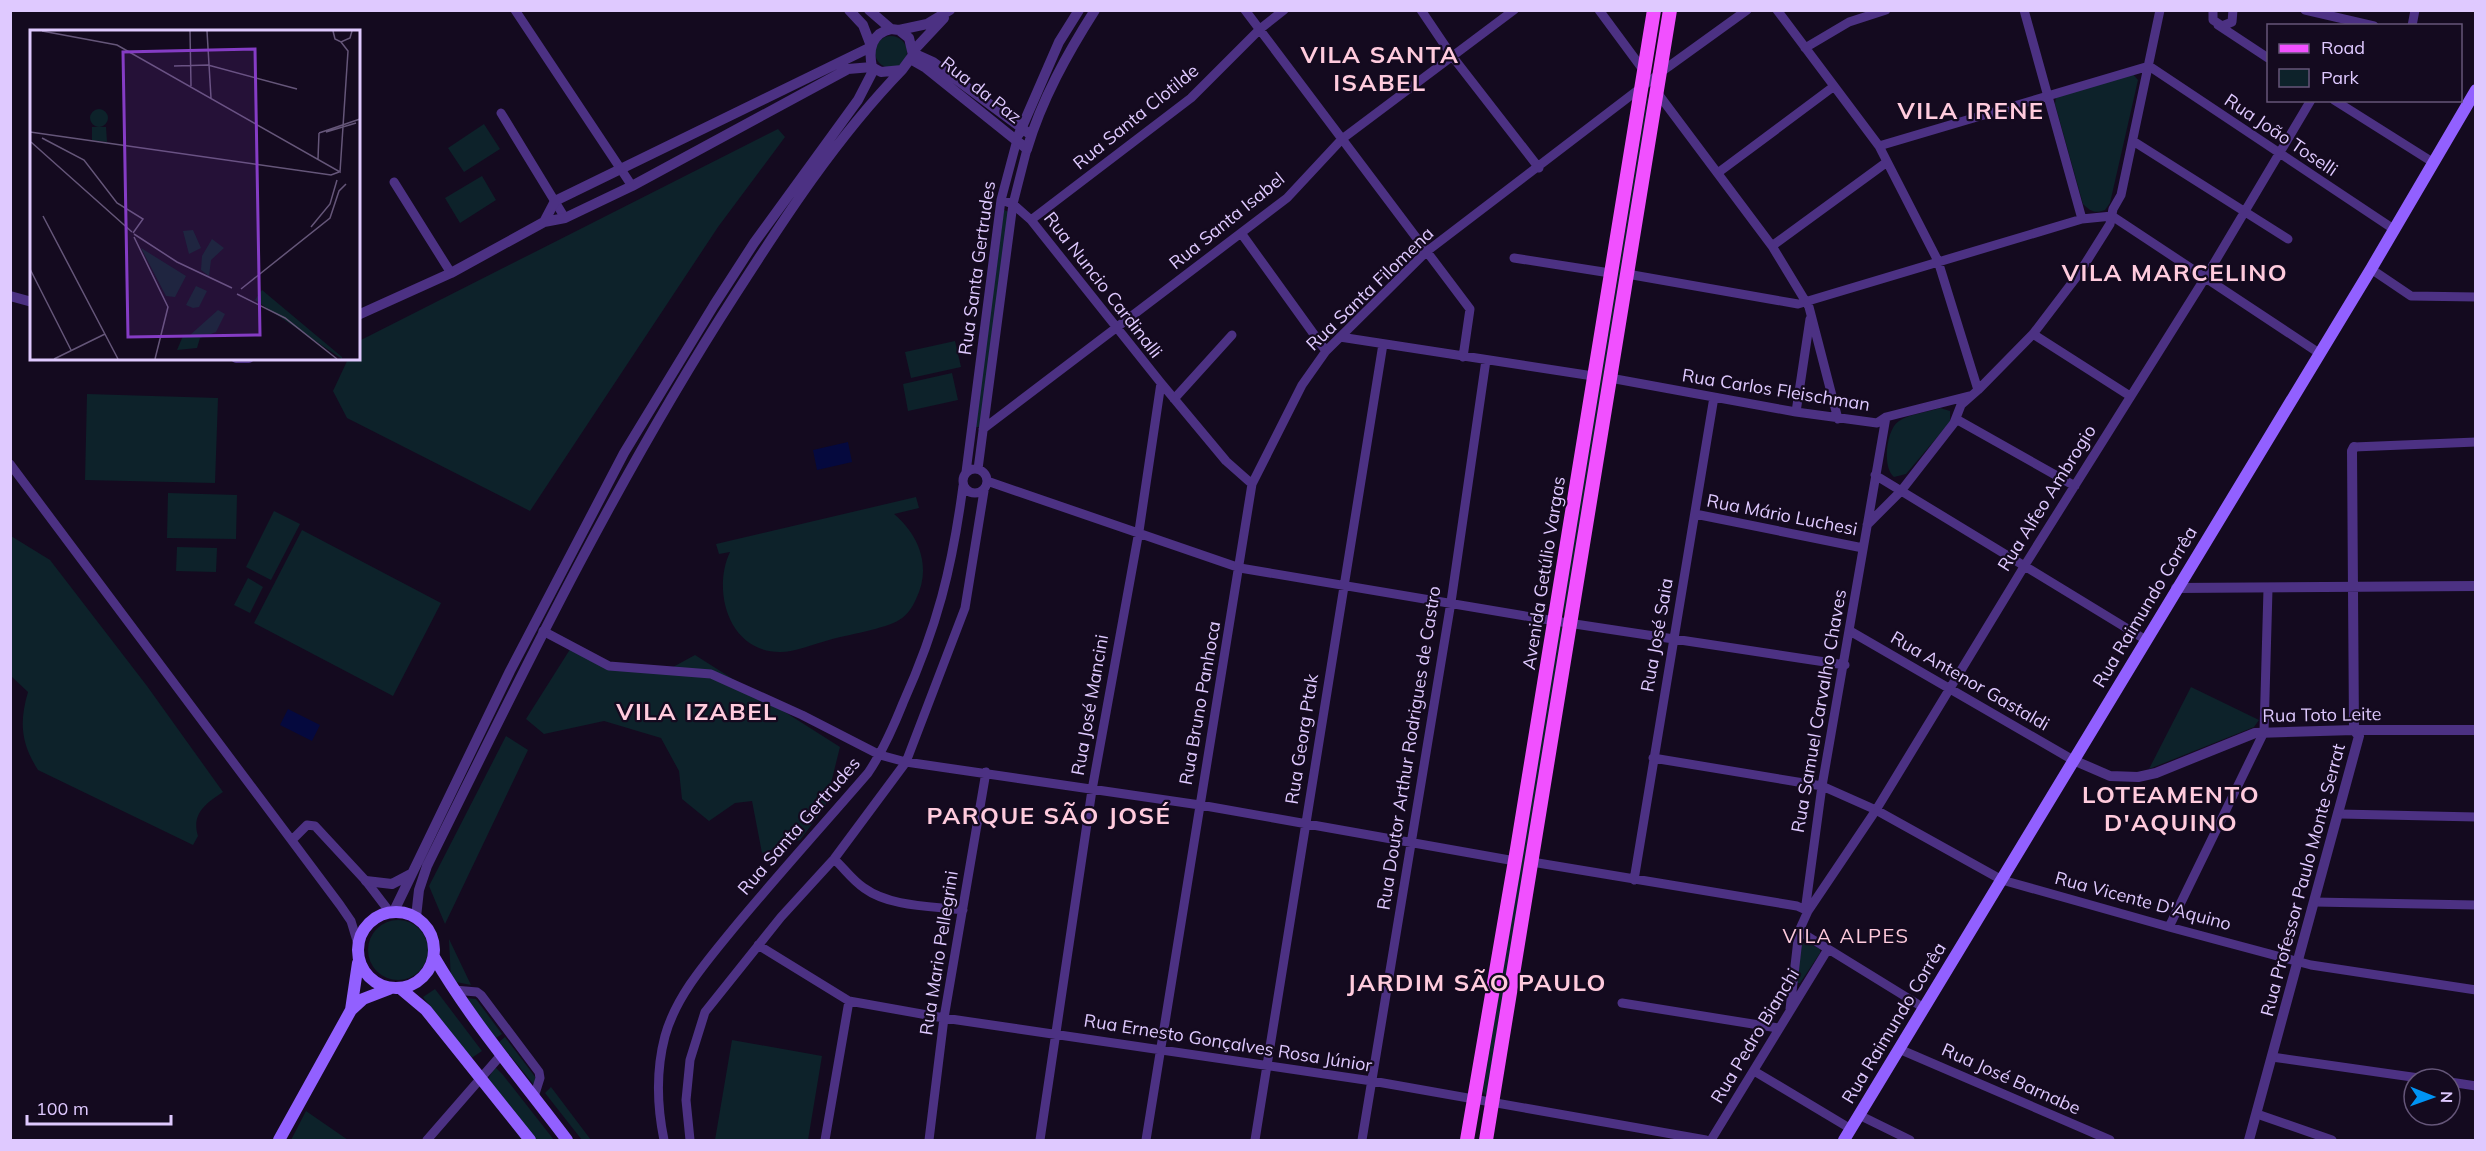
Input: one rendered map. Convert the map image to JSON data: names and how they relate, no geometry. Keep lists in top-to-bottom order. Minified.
{"streets":{"main road":["Avenida Getúlio Vargas","Rua Raimundo Corrêa"],"street":["Rua da Paz","Rua Santa Clotilde","Rua João Toselli","Rua Santa Isabel","Rua Santa Gertrudes","Rua Nuncio Cardinalli","Rua Santa Filomena","Rua Carlos Fleischman","Rua Alfeo Ambrogio","Rua Mário Luchesi","Rua José Saia","Rua Antenor Gastaldi","Rua Bruno Panhoca","Rua José Mancini","Rua Samuel Carvalho Chaves","Rua Toto Leite","Rua Georg Ptak","Rua Doutor Arthur Rodrigues de Castro","Rua Professor Paulo Monte Serrat","Rua Vicente D'Aquino","Rua Mario Pellegrini","Rua Pedro Bianchi","Rua Ernesto Gonçalves Rosa Júnior","Rua José Barnabe"]},"crossings":[["Rua da Paz","Rua Santa Gertrudes"],["Rua Santa Clotilde","Rua Nuncio Cardinalli"],["Rua João Toselli","Rua Alfeo Ambrogio"],["Rua João Toselli","Rua Raimundo Corrêa"],["Rua Santa Isabel","Rua Santa Gertrudes"],["Rua Santa Isabel","Rua Nuncio Cardinalli"],["Rua Santa Gertrudes","Rua Nuncio Cardinalli"],["Rua Nuncio Cardinalli","Rua Santa Filomena"],["Rua Nuncio Cardinalli","Rua Bruno Panhoca"],["Rua Nuncio Cardinalli","Rua José Mancini"],["Rua Santa Filomena","Avenida Getúlio Vargas"],["Rua Santa Filomena","Rua Bruno Panhoca"],["Rua Carlos Fleischman","Avenida Getúlio Vargas"],["Rua Carlos Fleischman","Rua José Saia"],["Rua Carlos Fleischman","Rua Samuel Carvalho Chaves"],["Rua Alfeo Ambrogio","Rua Antenor Gastaldi"],["Rua Alfeo Ambrogio","Rua Samuel Carvalho Chaves"],["Rua Alfeo Ambrogio","Rua Vicente D'Aquino"],["Rua Mário Luchesi","Rua José Saia"],["Rua Mário Luchesi","Rua Samuel Carvalho Chaves"],["Avenida Getúlio Vargas","Rua Ernesto Gonçalves Rosa Júnior"],["Rua Raimundo Corrêa","Rua Antenor Gastaldi"],["Rua Raimundo Corrêa","Rua Toto Leite"],["Rua Raimundo Corrêa","Rua Vicente D'Aquino"],["Rua Raimundo Corrêa","Rua José Barnabe"],["Rua Antenor Gastaldi","Rua Samuel Carvalho Chaves"],["Rua Antenor Gastaldi","Rua Toto Leite"],["Rua Bruno Panhoca","Rua Ernesto Gonçalves Rosa Júnior"],["Rua José Mancini","Rua Ernesto Gonçalves Rosa Júnior"],["Rua Samuel Carvalho Chaves","Rua Vicente D'Aquino"],["Rua Samuel Carvalho Chaves","Rua Pedro Bianchi"],["Rua Toto Leite","Rua Professor Paulo Monte Serrat"],["Rua Georg Ptak","Rua Ernesto Gonçalves Rosa Júnior"],["Rua Doutor Arthur Rodrigues de Castro","Rua Ernesto Gonçalves Rosa Júnior"],["Rua Professor Paulo Monte Serrat","Rua Vicente D'Aquino"],["Rua Mario Pellegrini","Rua Ernesto Gonçalves Rosa Júnior"]],"districts":["VILA SANTA ISABEL","VILA IRENE","VILA MARCELINO","VILA IZABEL","LOTEAMENTO D'AQUINO","PARQUE SÃO JOSÉ","VILA ALPES","JARDIM SÃO PAULO"],"legend":["Road","Park"],"scale_bar":"100 m","north":"right"}
